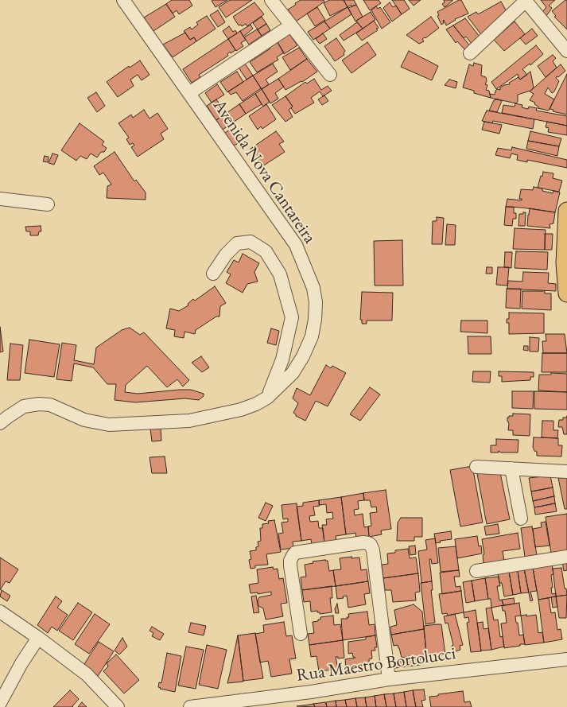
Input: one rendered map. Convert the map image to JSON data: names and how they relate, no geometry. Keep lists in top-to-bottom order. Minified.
{"streets":{"street":["Avenida Nova Cantareira","Rua Maestro Bortolucci"]}}
